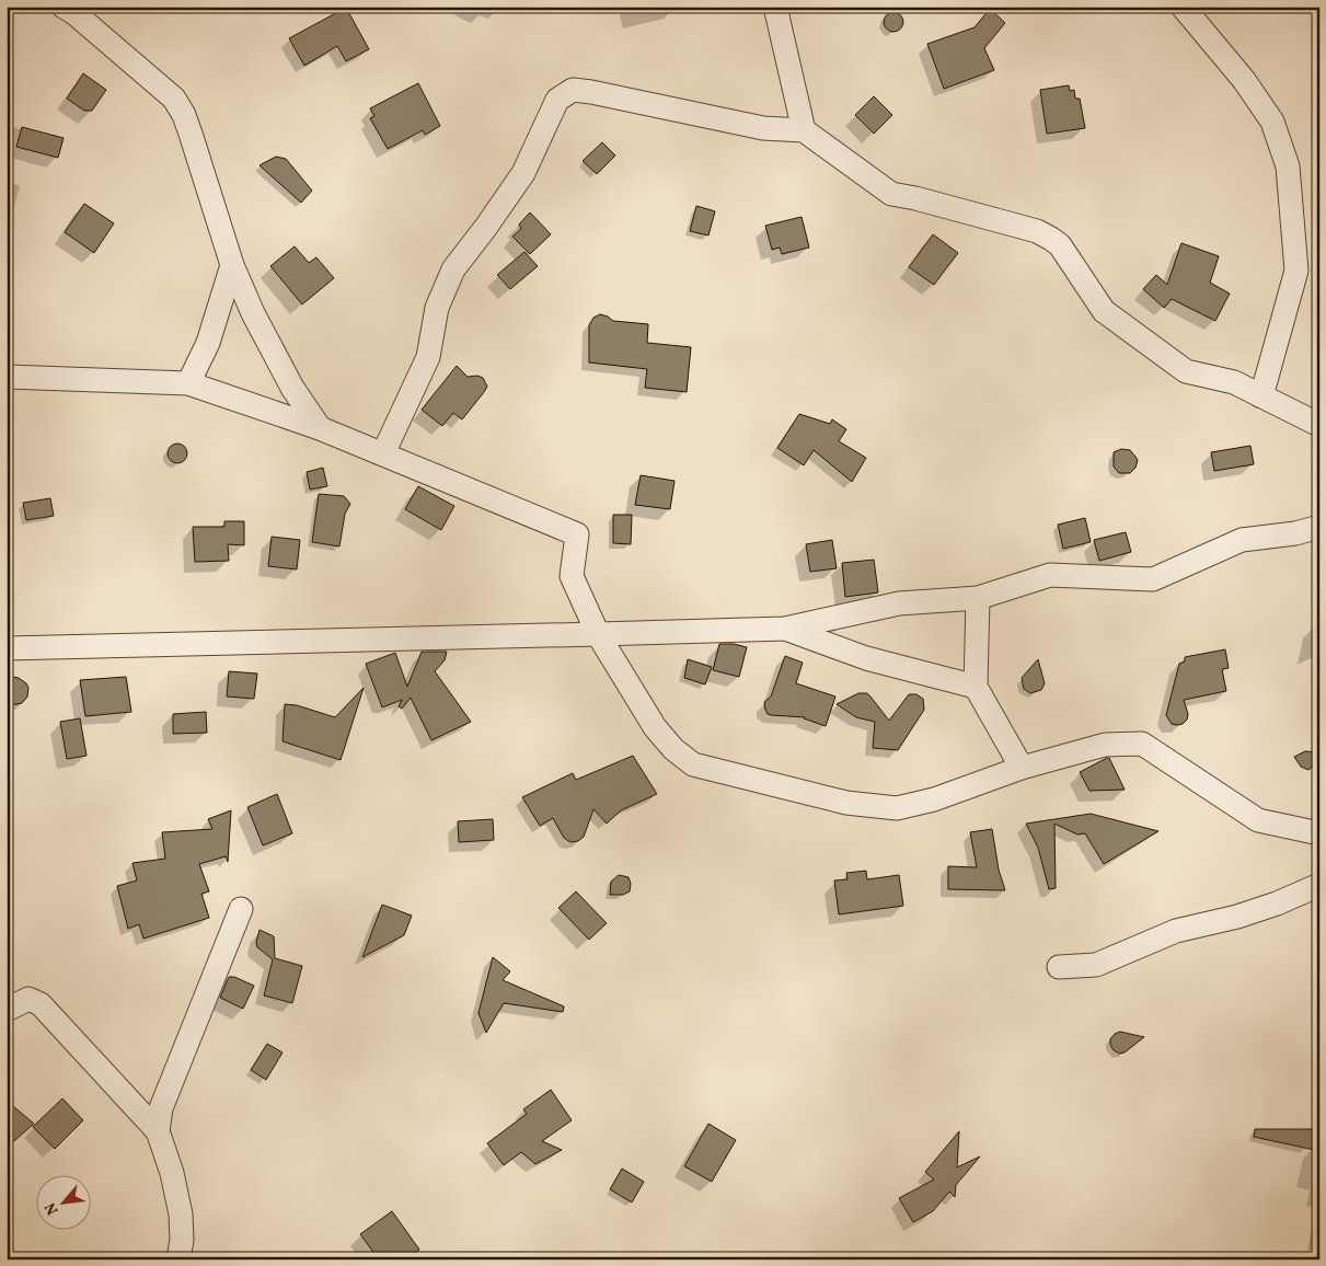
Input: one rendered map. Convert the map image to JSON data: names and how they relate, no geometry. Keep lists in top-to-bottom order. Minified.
{"north":"bottom left"}
